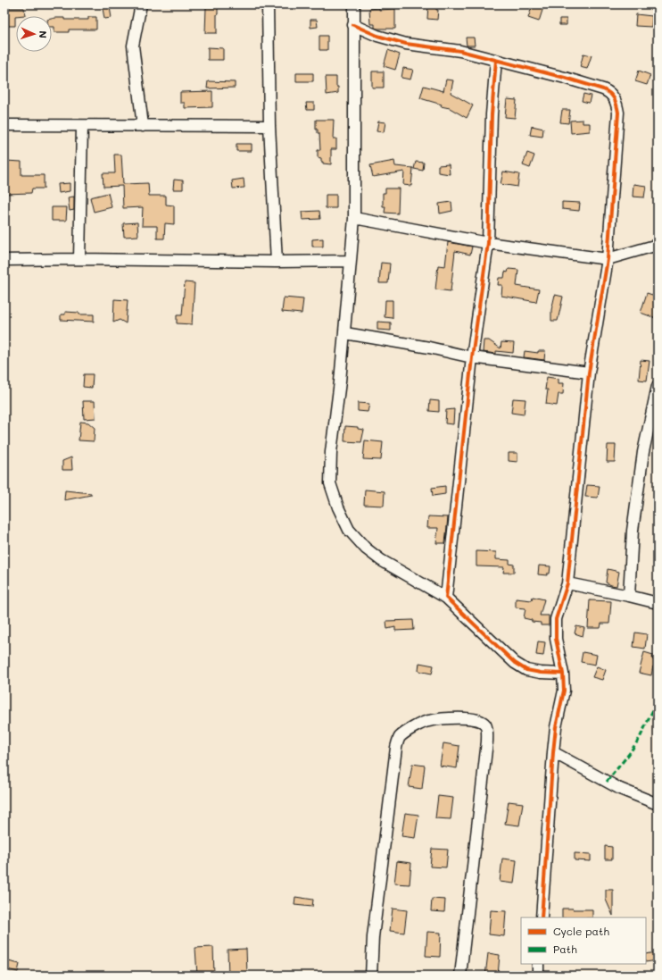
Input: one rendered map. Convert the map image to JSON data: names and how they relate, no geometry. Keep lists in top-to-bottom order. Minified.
{"legend":["Cycle path","Path"],"north":"right"}
